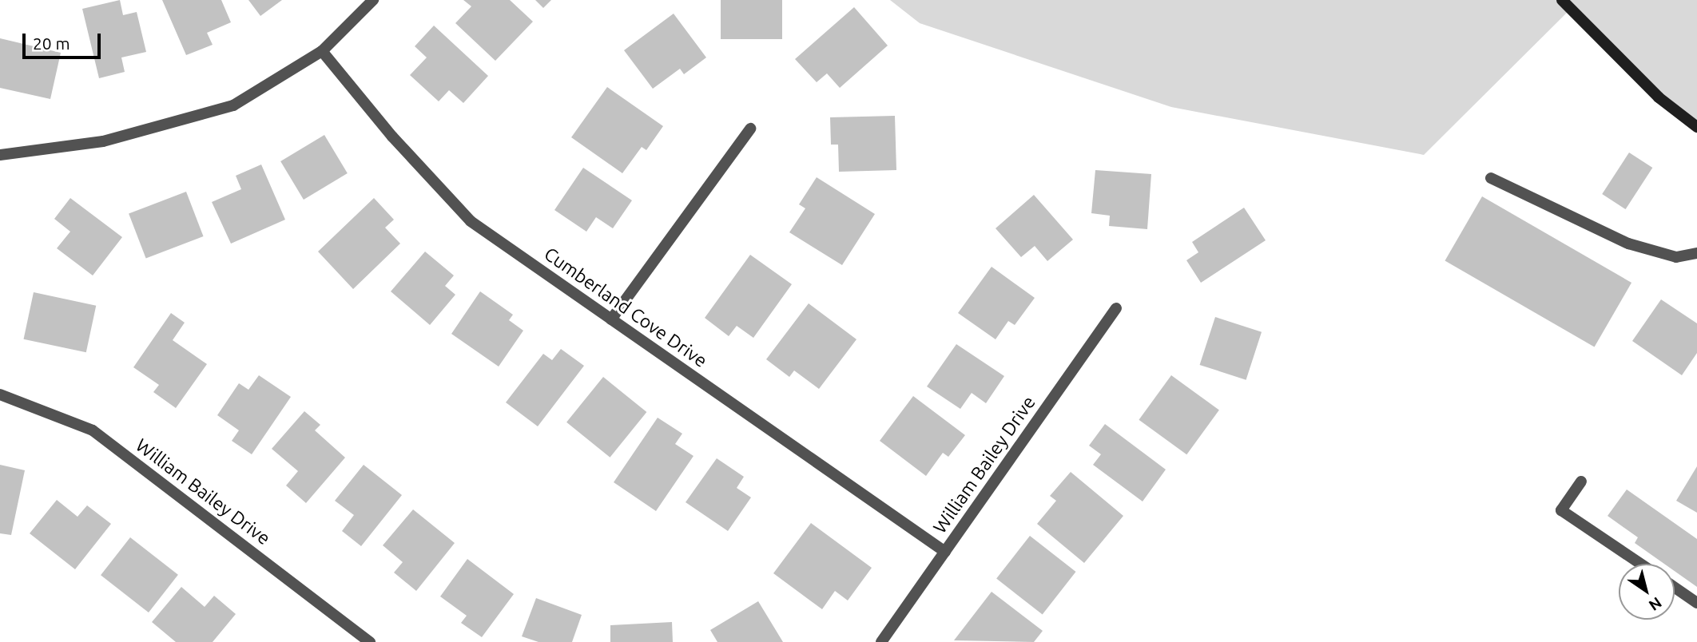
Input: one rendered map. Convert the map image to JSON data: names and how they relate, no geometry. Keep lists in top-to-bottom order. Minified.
{"streets":{"street":["Cumberland Cove Drive","William Bailey Drive"]},"crossings":[["Cumberland Cove Drive","William Bailey Drive"]],"scale_bar":"20 m","north":"bottom right"}
